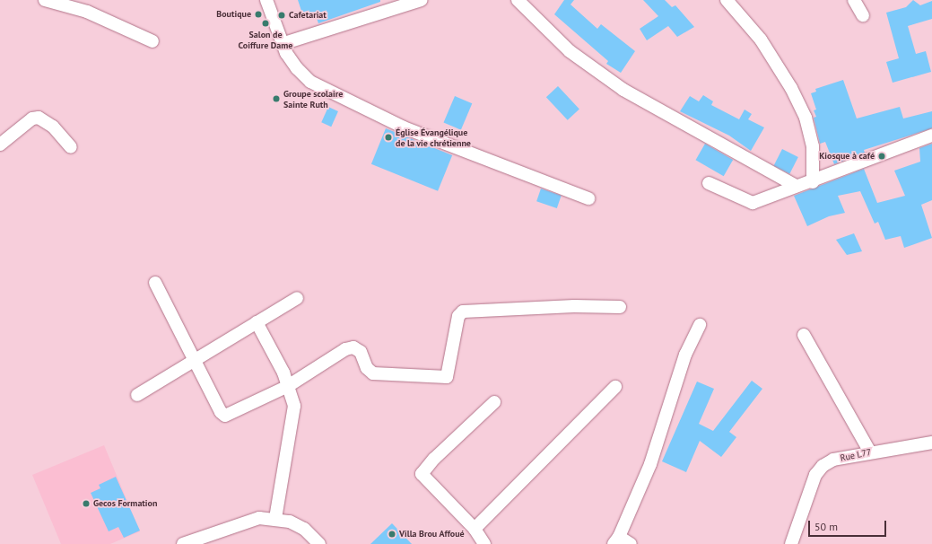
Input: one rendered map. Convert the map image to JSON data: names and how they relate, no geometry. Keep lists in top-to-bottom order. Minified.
{"streets":{"street":["Rue L77"]},"places":["Boutique","Cafetariat","Salon de Coiffure Dame","Groupe scolaire Sainte Ruth","Église Évangélique de la vie chrétienne","Kiosque à café","Gecos Formation","Villa Brou Affoué"],"scale_bar":"50 m"}
